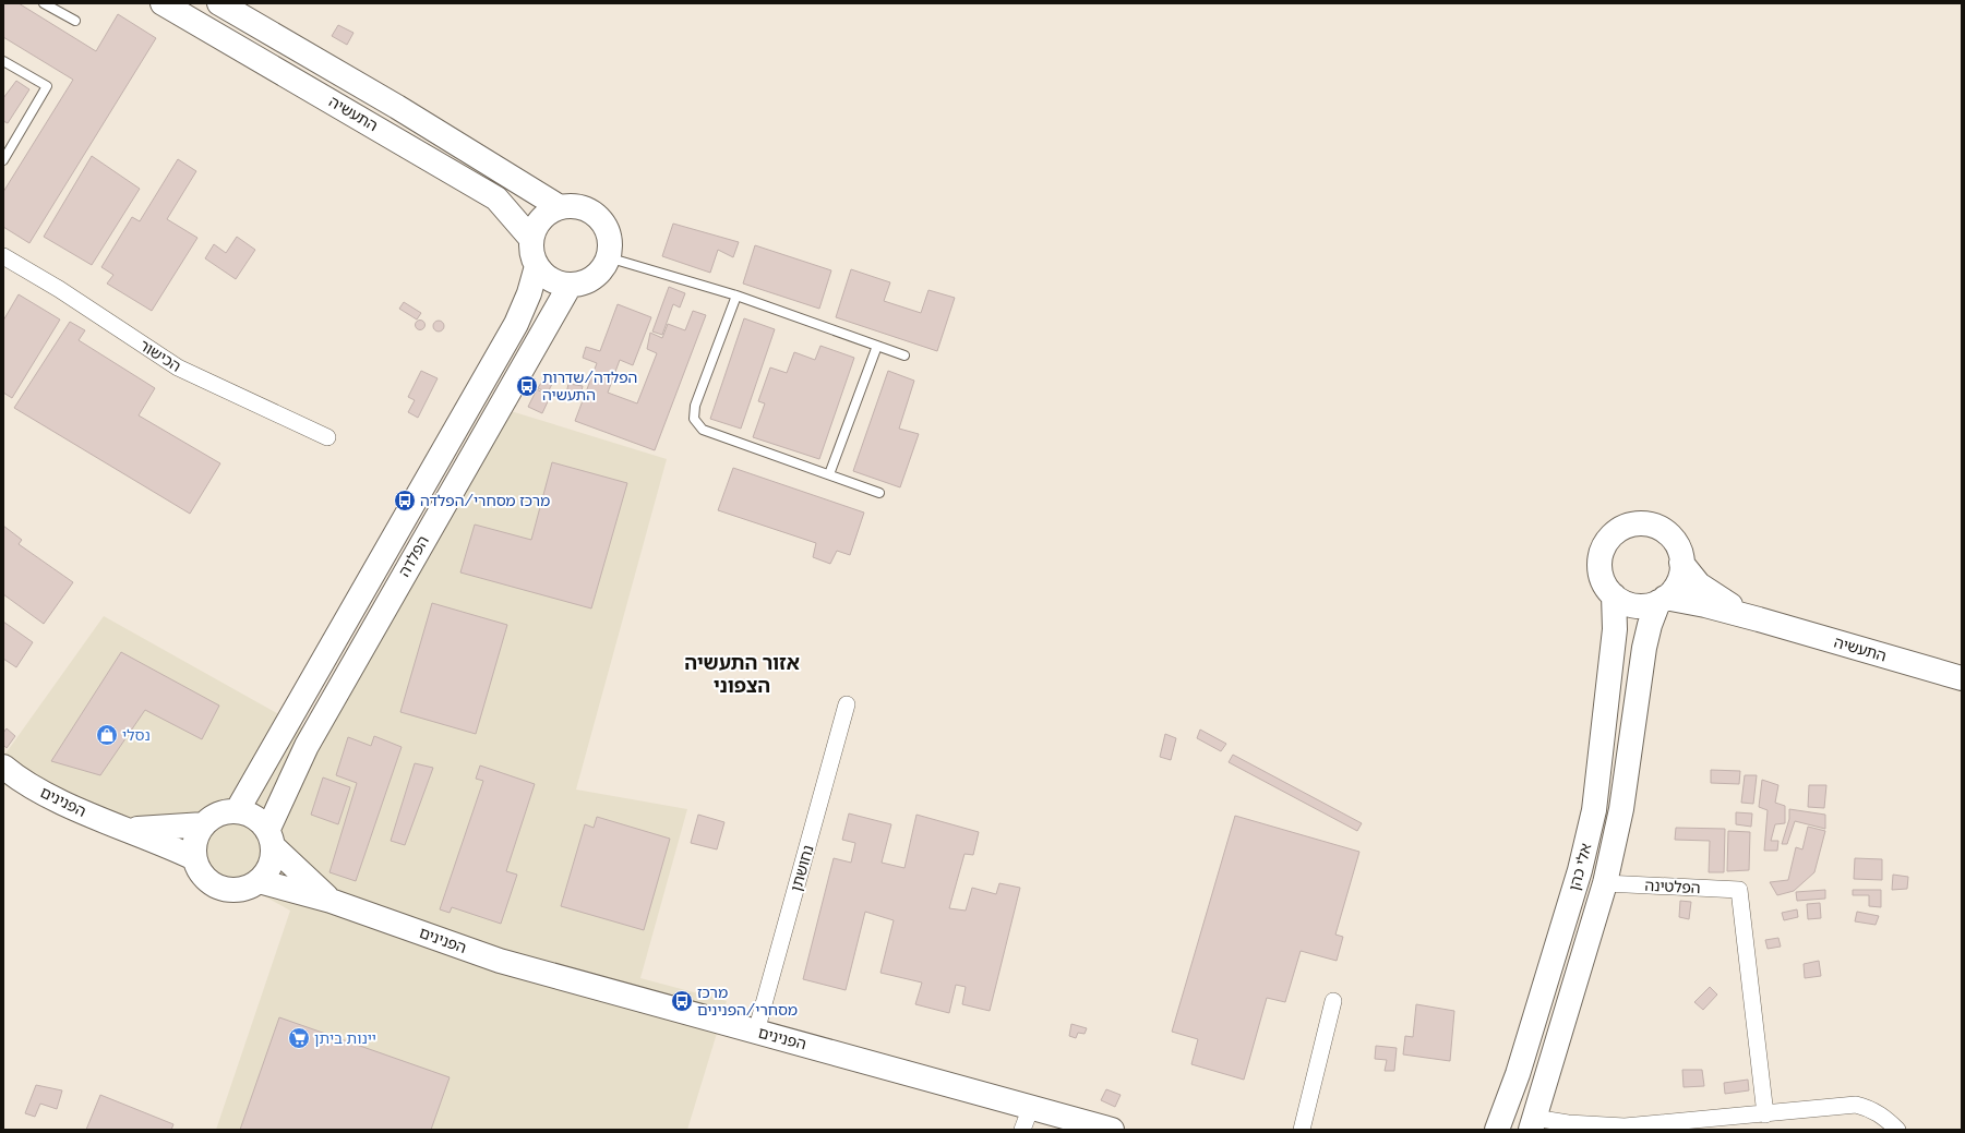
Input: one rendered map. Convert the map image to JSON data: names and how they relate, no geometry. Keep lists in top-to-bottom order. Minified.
{"streets":{"street":["התעשיה","הכישור","הפלדה","הפנינים","אלי כהן","נחושתן","הפלטינה"]},"crossings":[["התעשיה","הפלדה"],["התעשיה","אלי כהן"],["הפלדה","הפנינים"],["הפנינים","נחושתן"],["אלי כהן","הפלטינה"]],"districts":["אזור התעשיה הצפוני"],"places":{"bus stop":["הפלדה/שדרות התעשיה","מרכז מסחרי/הפלדה","מרכז מסחרי/הפנינים"],"shop":["נסלי"],"supermarket":["יינות ביתן"]}}
